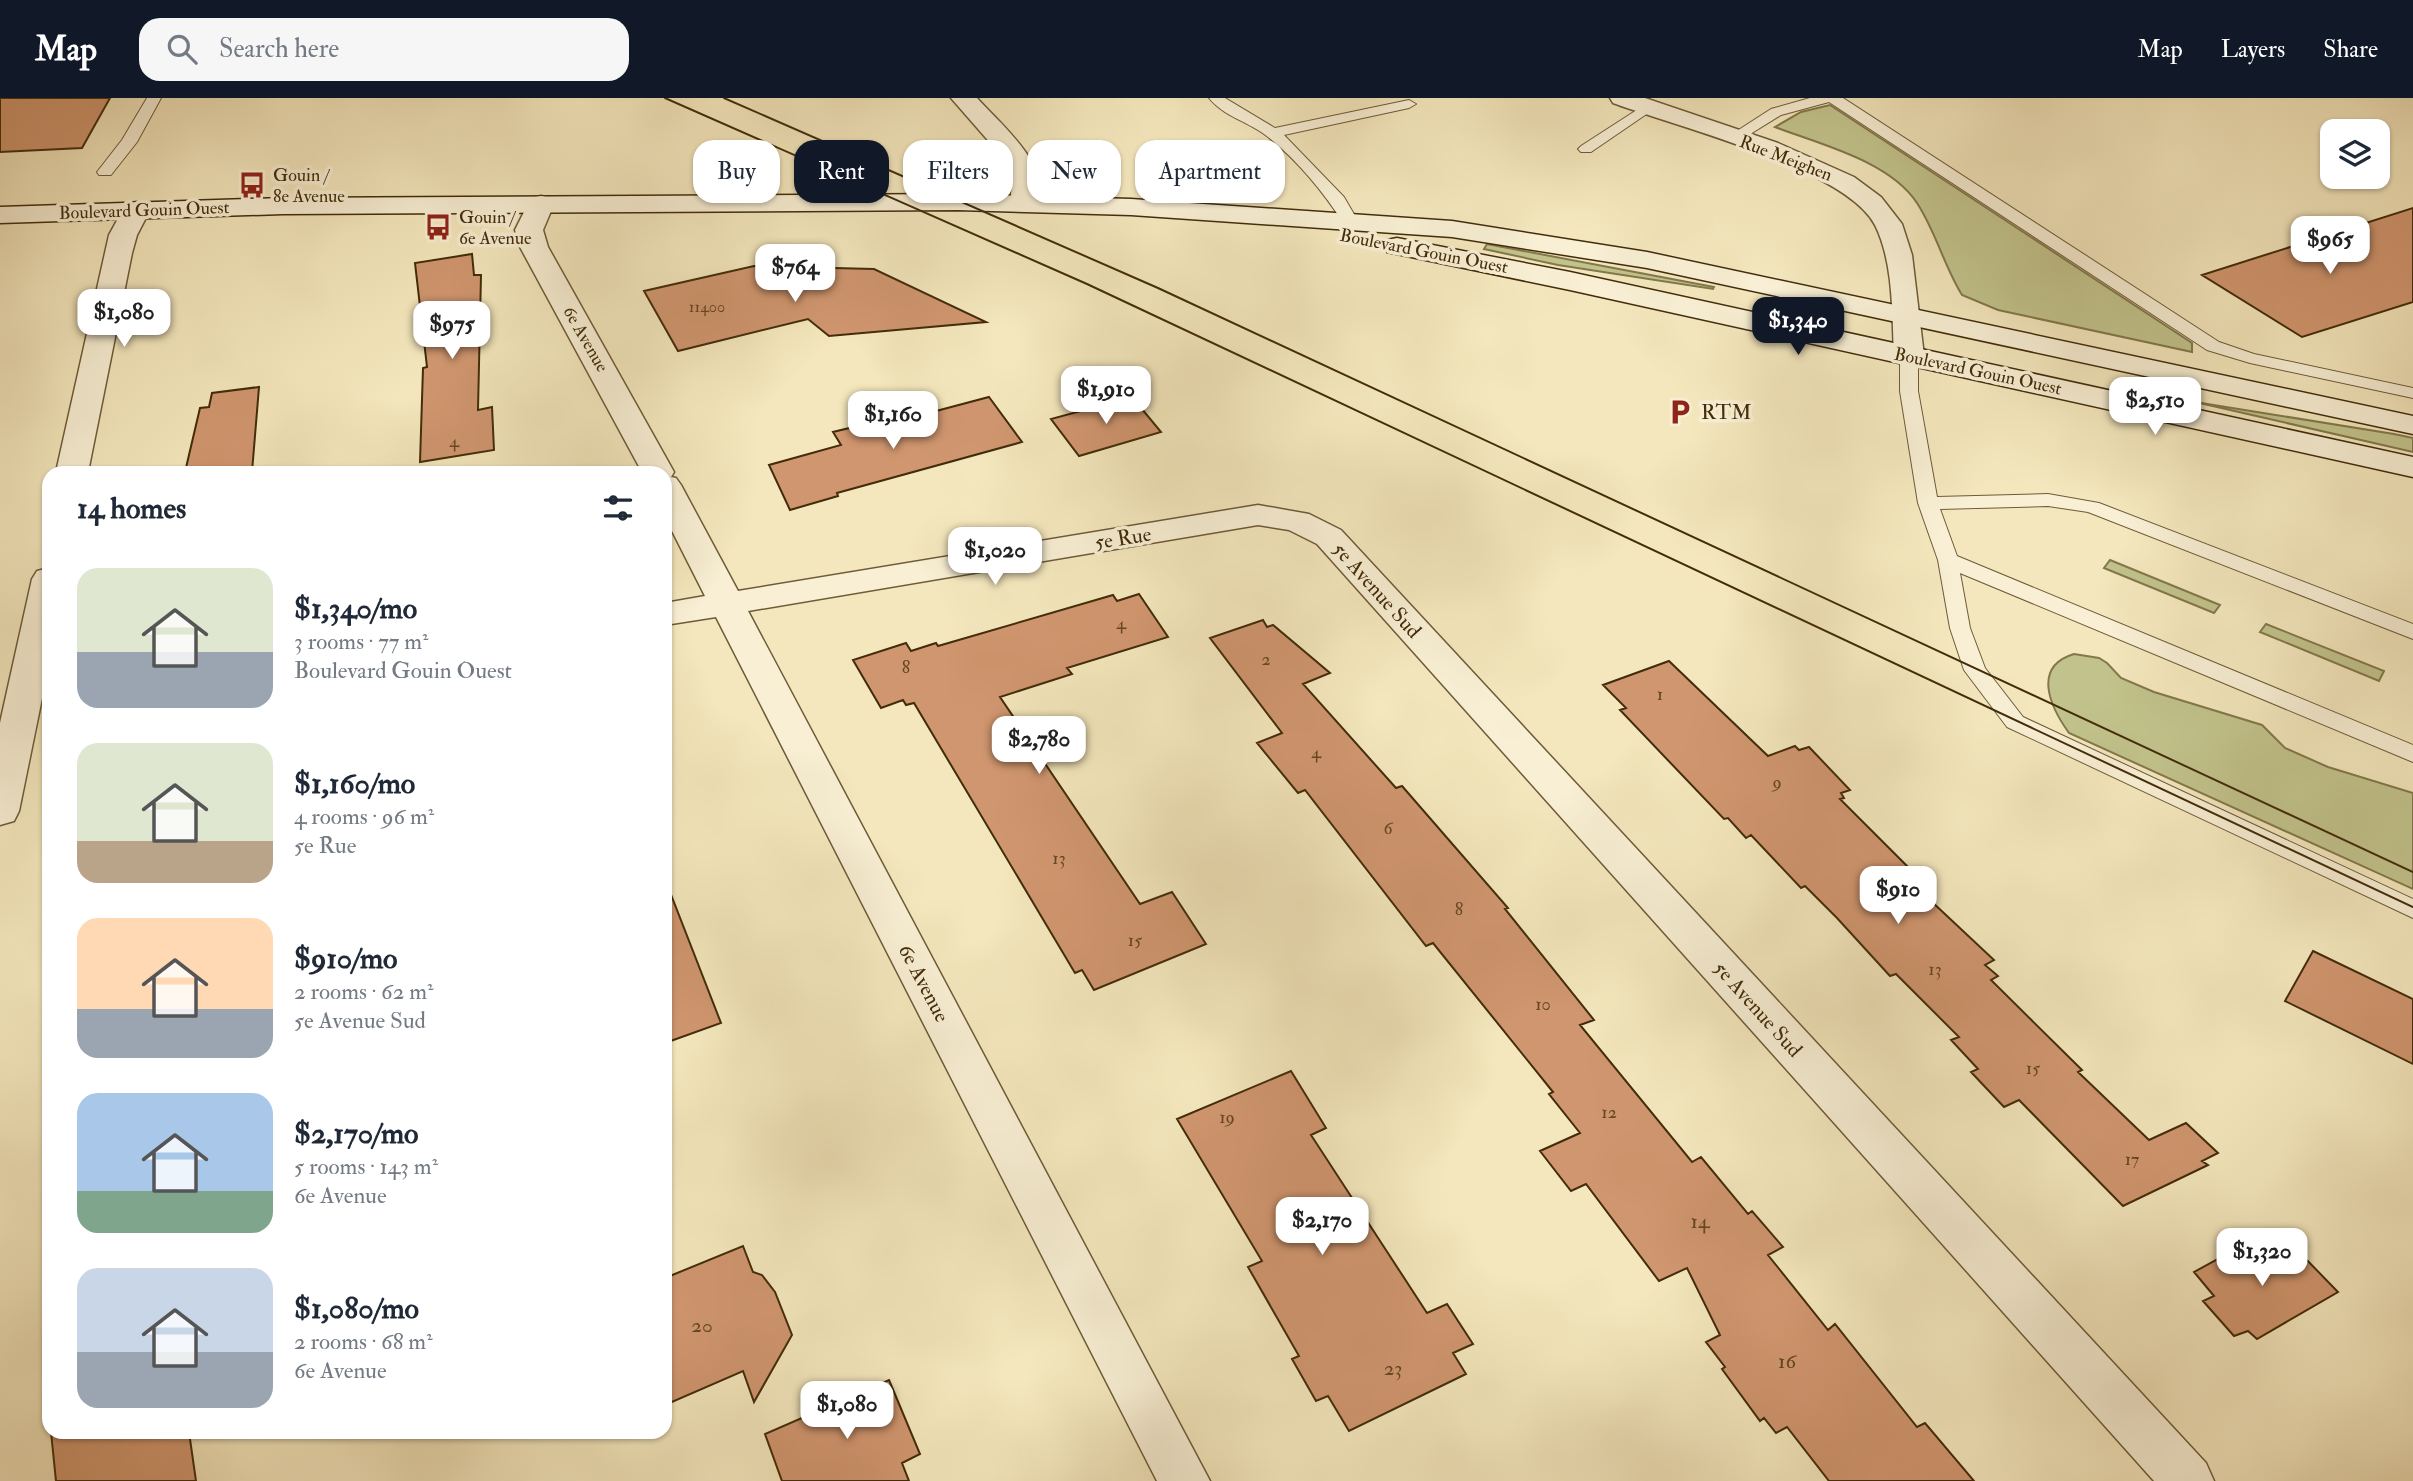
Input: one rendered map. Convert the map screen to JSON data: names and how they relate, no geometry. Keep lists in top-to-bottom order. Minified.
{"streets":{"street":["Rue Meighen","Boulevard Gouin Ouest","6e Avenue","5e Rue","5e Avenue Sud"]},"crossings":[["Rue Meighen","Boulevard Gouin Ouest"],["Boulevard Gouin Ouest","6e Avenue"],["6e Avenue","5e Rue"],["5e Rue","5e Avenue Sud"]],"places":{"bus stop":["Gouin / 8e Avenue","Gouin / 6e Avenue"],"parking":["RTM"]},"house_numbers":["11400","4","4","2","8","1","4","9","6","13","8","15","13","10","15","12","19","17","14","20","16","23"],"page":{"header":"Map","search":"Search here","nav":["Map","Layers","Share"],"chip":["Buy","Rent","Filters","New","Apartment"],"price":["$965","$764","$1,080","$1,340","$975","$1,910","$2,510","$1,160","$1,020","$2,780","$910","$2,170","$1,320","$1,080"],"heading":"14 homes","list":[{"name":"$1,340/mo","note":"3 rooms · 77 m² · Boulevard Gouin Ouest"},{"name":"$1,160/mo","note":"4 rooms · 96 m² · 5e Rue"},{"name":"$910/mo","note":"2 rooms · 62 m² · 5e Avenue Sud"},{"name":"$2,170/mo","note":"5 rooms · 143 m² · 6e Avenue"},{"name":"$1,080/mo","note":"2 rooms · 68 m² · 6e Avenue"}]}}
